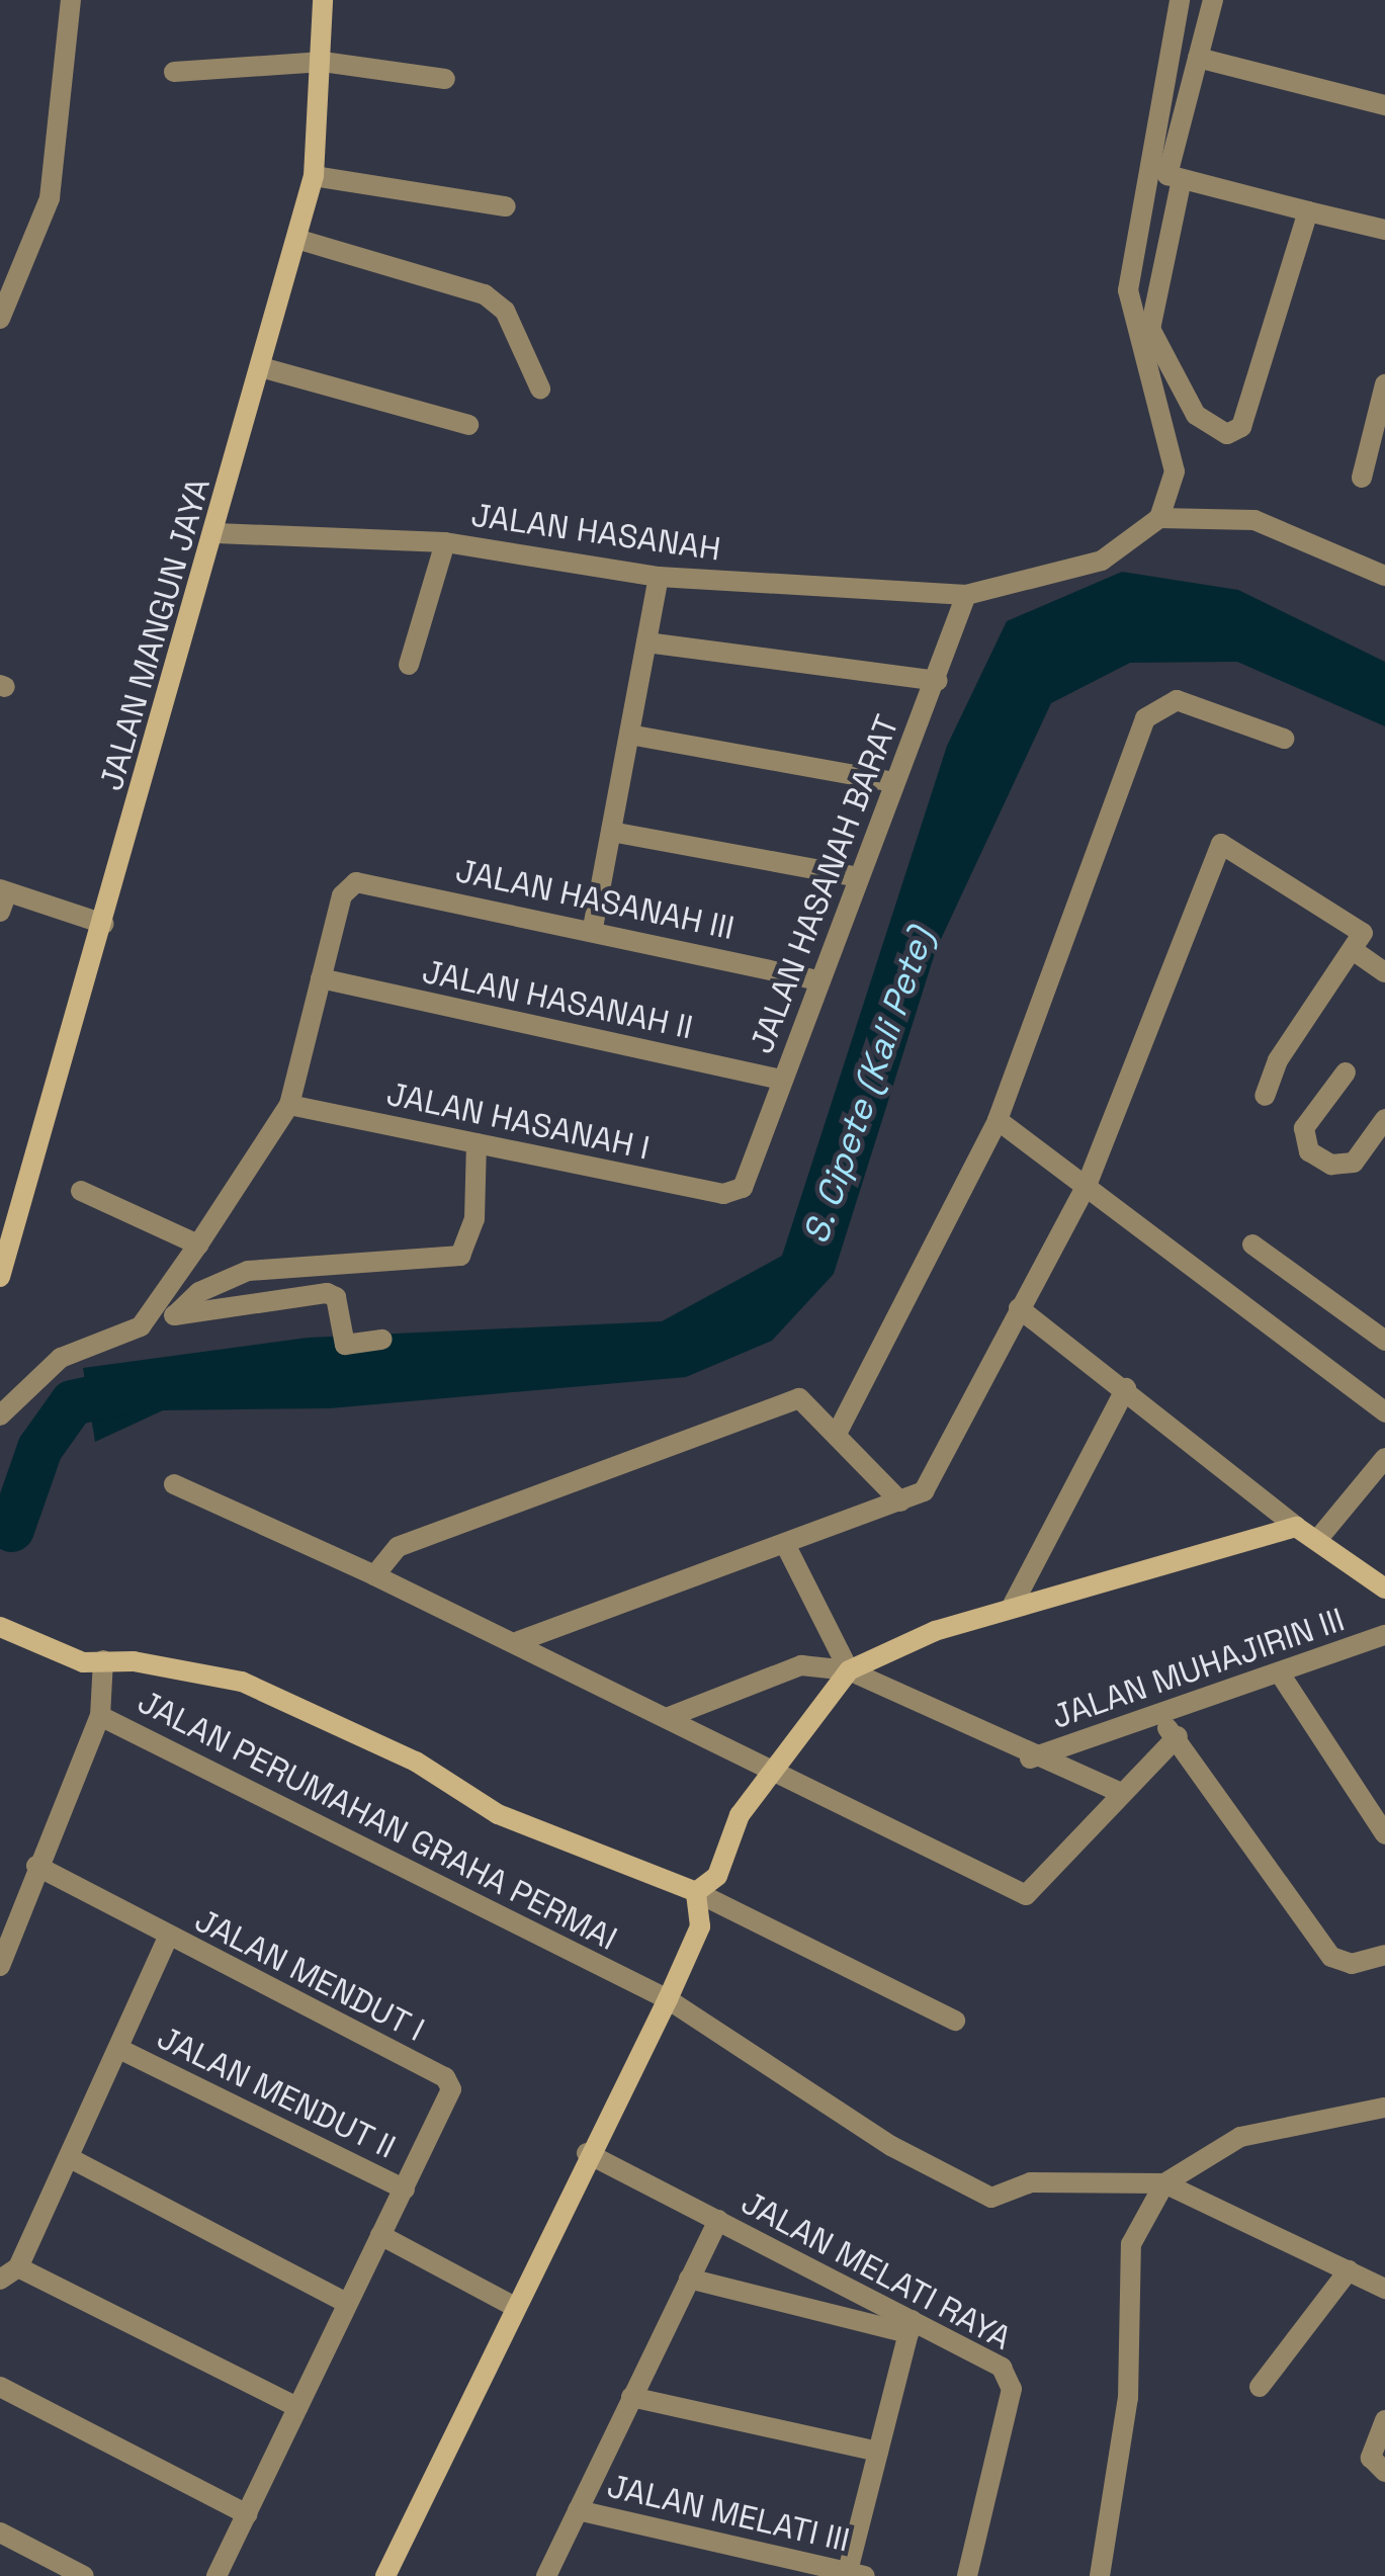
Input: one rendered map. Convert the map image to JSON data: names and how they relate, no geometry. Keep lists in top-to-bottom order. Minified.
{"streets":{"street":["JALAN HASANAH","JALAN MANGUN JAYA","JALAN HASANAH BARAT","JALAN HASANAH III","JALAN HASANAH II","JALAN HASANAH I","JALAN MUHAJIRIN III","JALAN PERUMAHAN GRAHA PERMAI","JALAN MENDUT I","JALAN MENDUT II","JALAN MELATI RAYA","JALAN MELATI III"]},"crossings":[["JALAN HASANAH","JALAN MANGUN JAYA"],["JALAN HASANAH","JALAN HASANAH BARAT"],["JALAN HASANAH BARAT","JALAN HASANAH III"],["JALAN HASANAH BARAT","JALAN HASANAH II"],["JALAN HASANAH BARAT","JALAN HASANAH I"],["JALAN HASANAH III","JALAN HASANAH II"],["JALAN MENDUT I","JALAN MENDUT II"]],"water":["S. Cipete (Kali Pete)"]}
